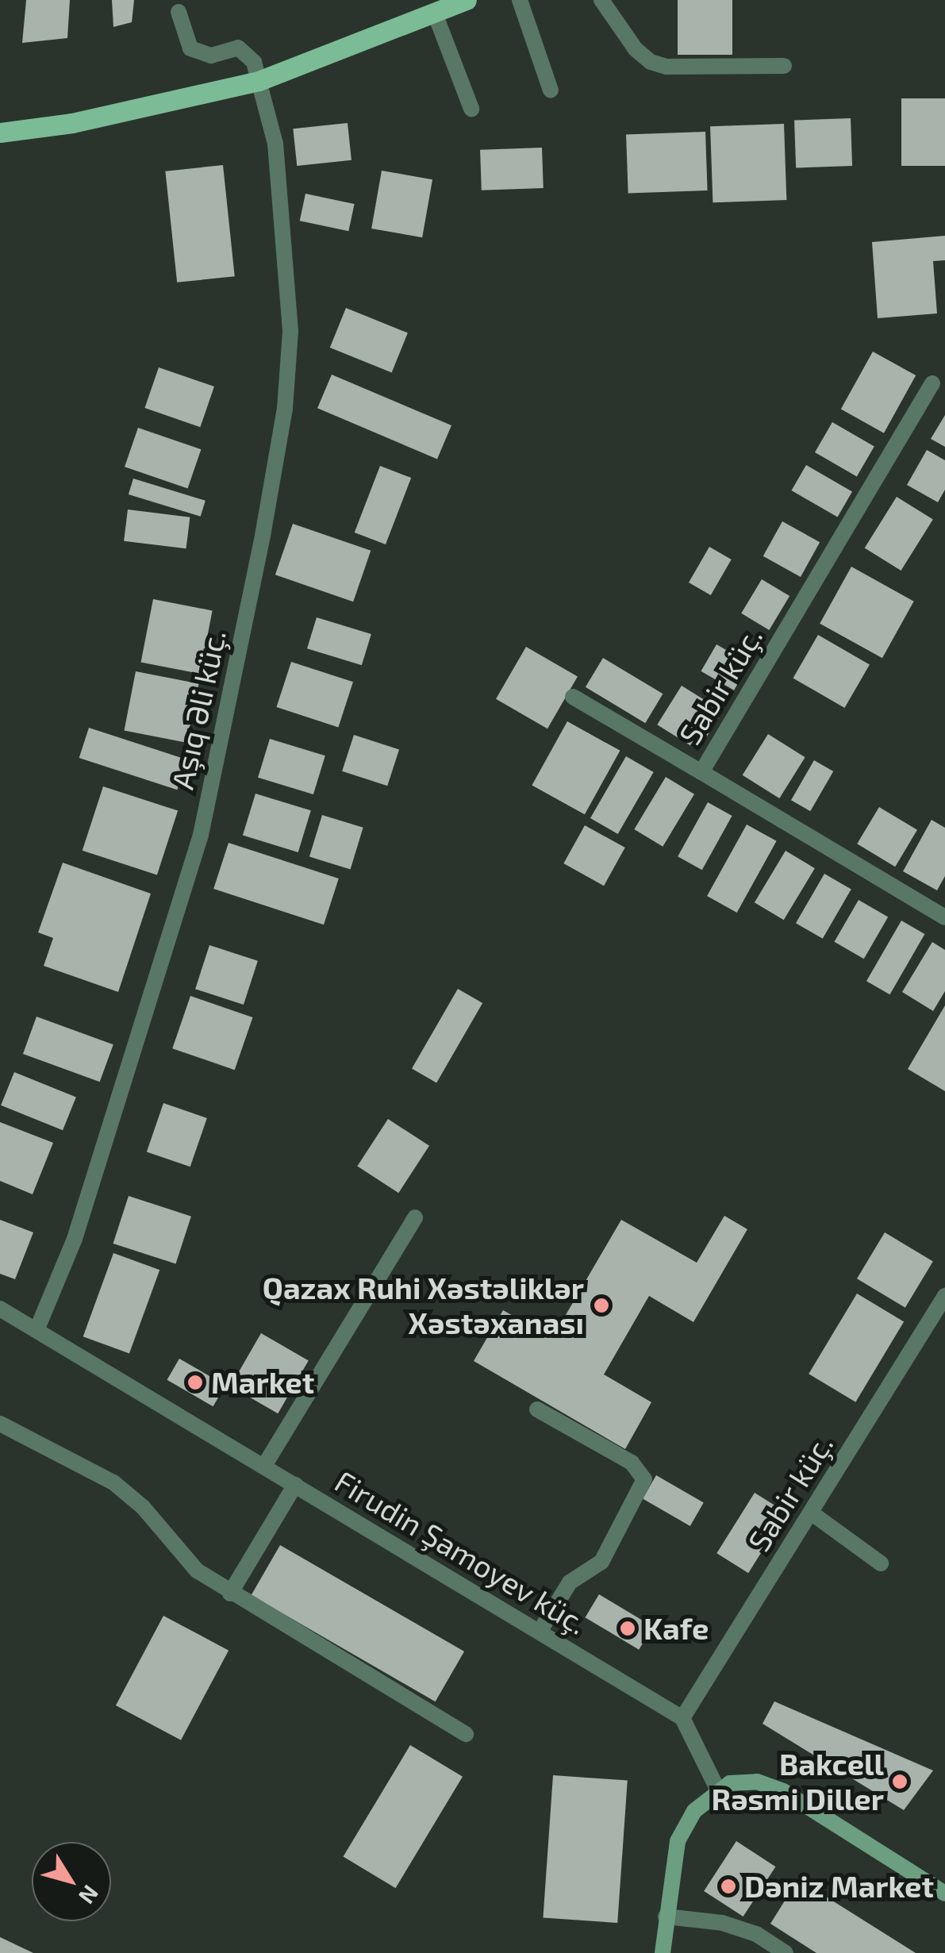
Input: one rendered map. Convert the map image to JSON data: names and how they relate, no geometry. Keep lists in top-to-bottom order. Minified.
{"streets":{"street":["Sabir küç.","Aşıq Əli küç.","Firudin Şamoyev küç."]},"crossings":[["Sabir küç.","Firudin Şamoyev küç."],["Aşıq Əli küç.","Firudin Şamoyev küç."]],"places":["Qazax Ruhi Xəstəliklər Xəstəxanası","Market","Kafe","Bakcell Rəsmi Diller","Dəniz Market"],"north":"bottom right"}
